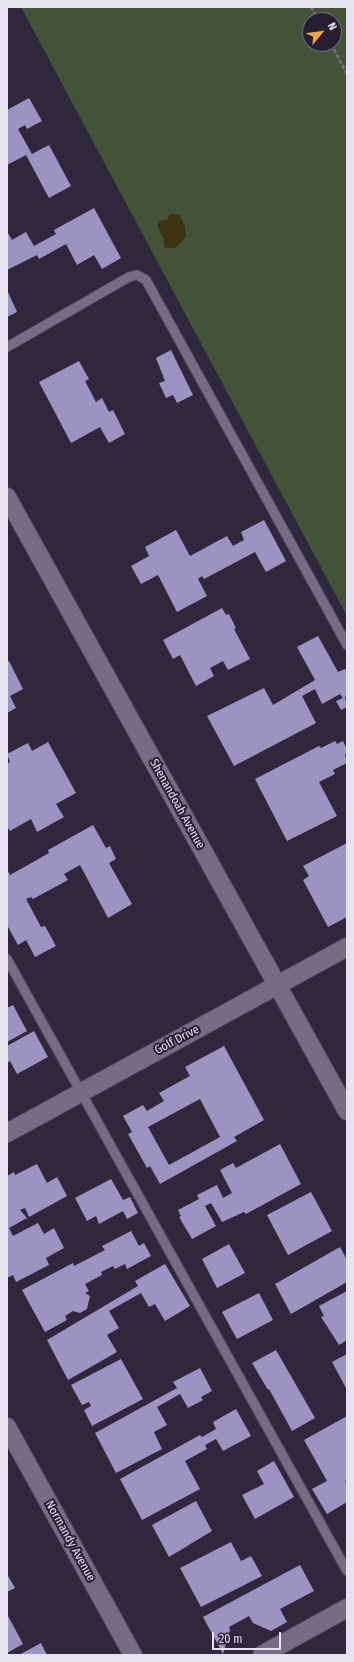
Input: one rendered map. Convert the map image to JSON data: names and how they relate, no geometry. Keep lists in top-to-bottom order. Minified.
{"streets":{"street":["Shenandoah Avenue","Golf Drive","Normandy Avenue"]},"crossings":[["Shenandoah Avenue","Golf Drive"]],"scale_bar":"20 m","north":"top right"}
